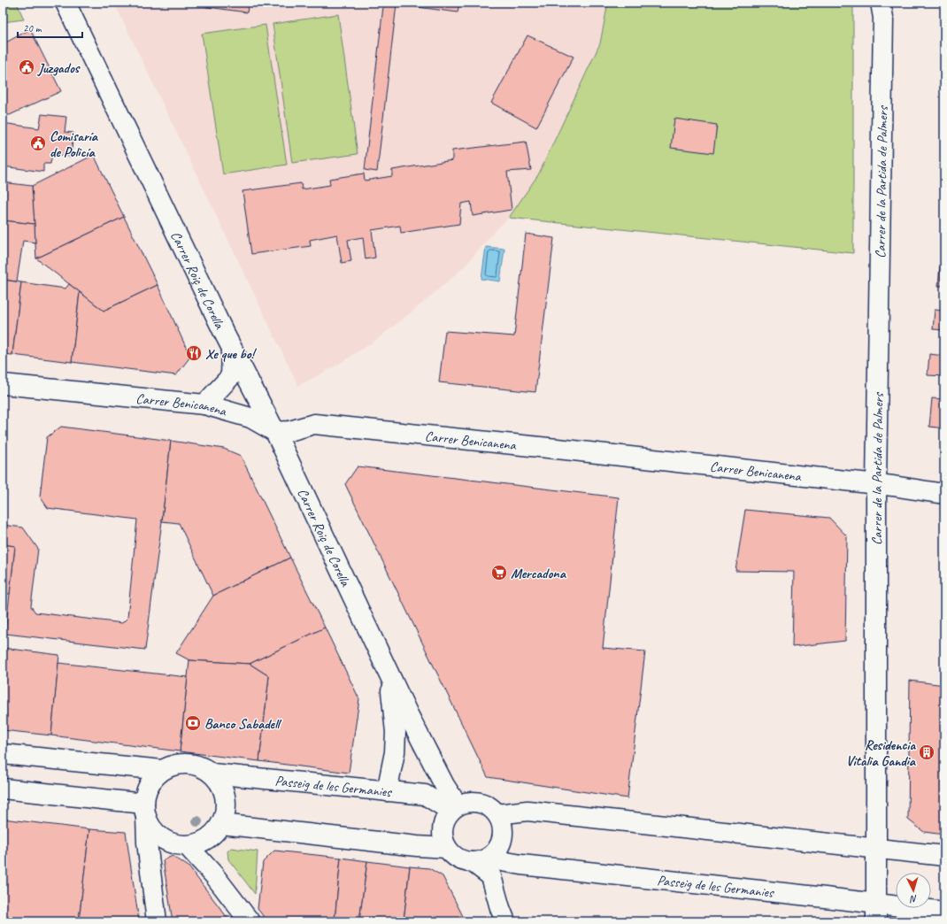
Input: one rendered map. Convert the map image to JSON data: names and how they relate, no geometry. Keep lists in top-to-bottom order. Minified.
{"streets":{"street":["Carrer de la Partida de Palmers","Carrer Roiç de Corella","Carrer Benicanena","Passeig de les Germanies"]},"crossings":[["Carrer de la Partida de Palmers","Carrer Benicanena"],["Carrer de la Partida de Palmers","Passeig de les Germanies"],["Carrer Roiç de Corella","Carrer Benicanena"],["Carrer Roiç de Corella","Passeig de les Germanies"]],"places":{"public building":["Juzgados","Comisaría de Policía"],"restaurant":["Xe que bo!"],"supermarket":["Mercadona"],"bank":["Banco Sabadell"],"building":["Residencia Vitalia Gandia"]},"scale_bar":"20 m","north":"bottom"}
